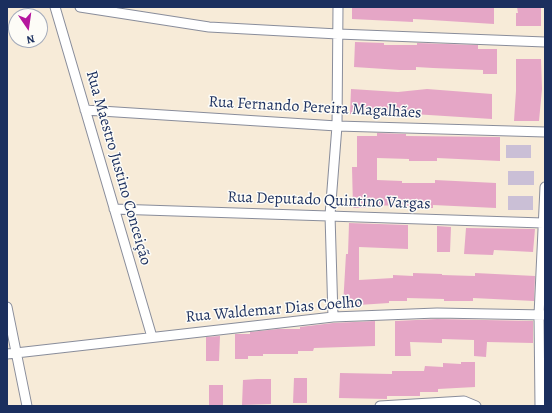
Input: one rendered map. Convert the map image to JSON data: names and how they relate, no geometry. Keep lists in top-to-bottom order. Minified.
{"streets":{"street":["Rua Fernando Pereira Magalhães","Rua Maestro Justino Conceição","Rua Deputado Quintino Vargas","Rua Waldemar Dias Coelho"]},"crossings":[["Rua Fernando Pereira Magalhães","Rua Maestro Justino Conceição"],["Rua Maestro Justino Conceição","Rua Deputado Quintino Vargas"],["Rua Maestro Justino Conceição","Rua Waldemar Dias Coelho"]],"north":"bottom"}
